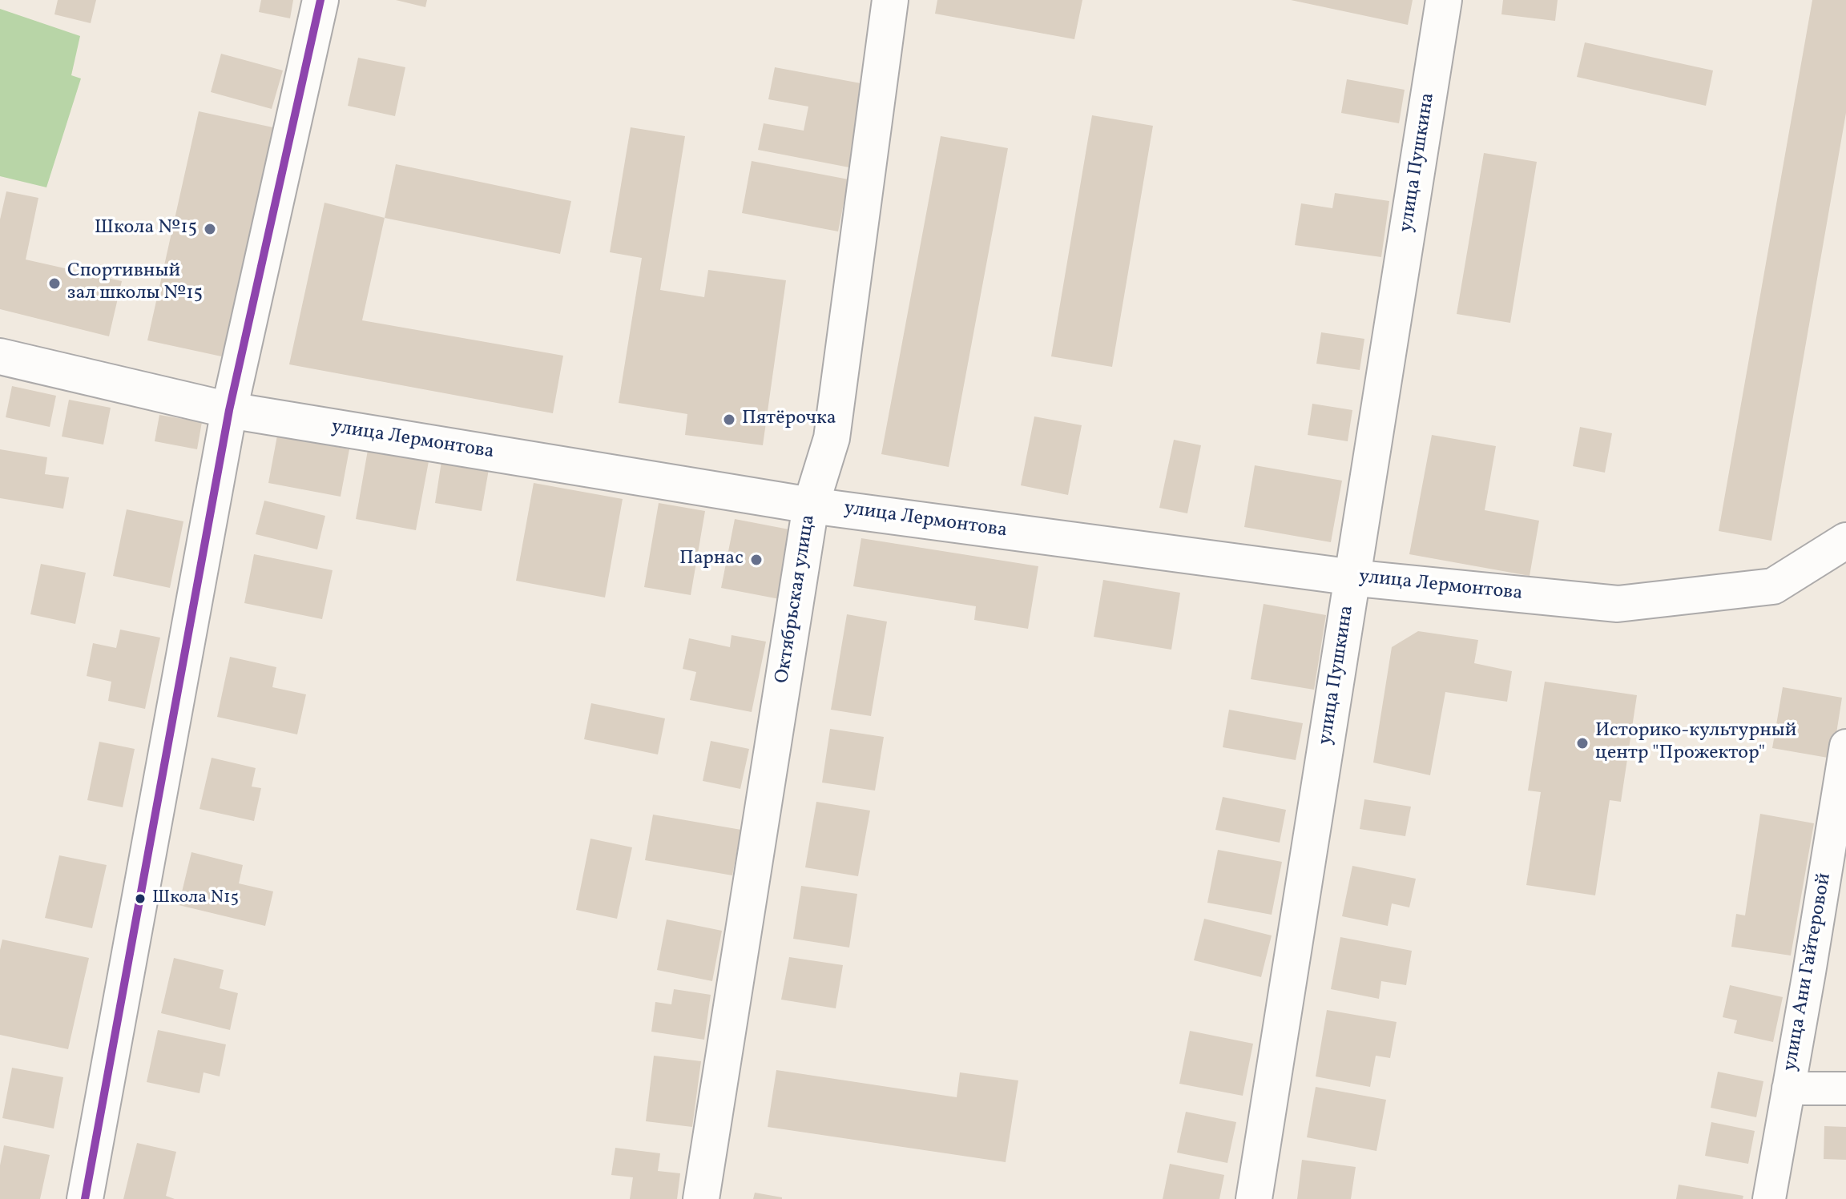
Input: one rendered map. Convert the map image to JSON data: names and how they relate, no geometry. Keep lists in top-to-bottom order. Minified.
{"streets":{"street":["улица Пушкина","улица Лермонтова","Октябрьская улица","улица Ани Гайтеровой"]},"crossings":[["улица Пушкина","улица Лермонтова"],["улица Лермонтова","Октябрьская улица"]],"places":["Школа №15","Спортивный зал школы №15","Пятёрочка","Парнас","Историко-культурный центр \"Прожектор\"","Школа N15"]}
